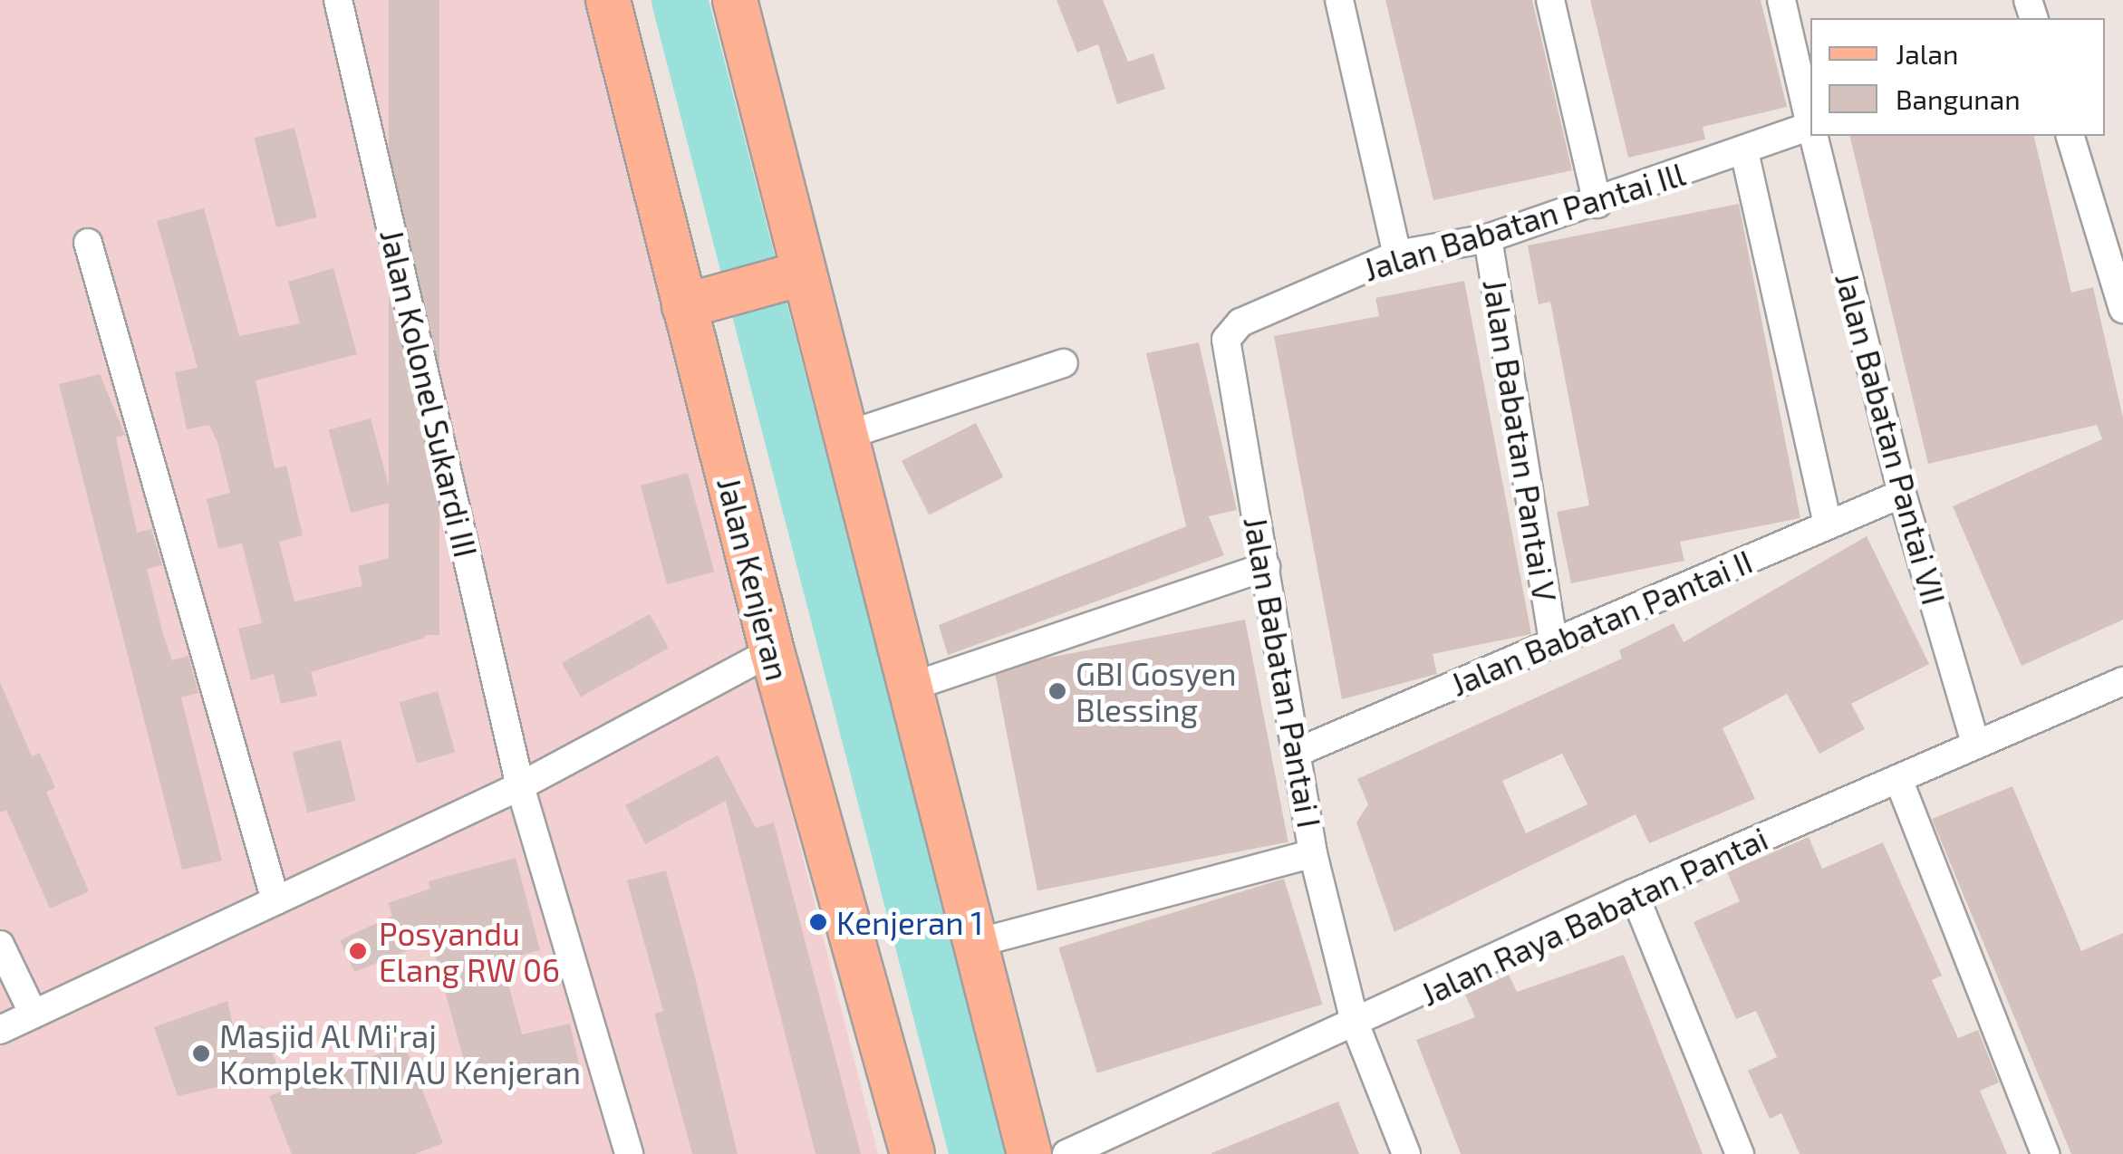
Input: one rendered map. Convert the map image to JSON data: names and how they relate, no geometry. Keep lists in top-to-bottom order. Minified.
{"streets":{"main road":["Jalan Kenjeran"],"street":["Jalan Babatan Pantai Ill","Jalan Kolonel Sukardi III","Jalan Babatan Pantai VII","Jalan Babatan Pantai V","Jalan Babatan Pantai II","Jalan Babatan Pantai I","Jalan Raya Babatan Pantai"]},"crossings":[["Jalan Babatan Pantai Ill","Jalan Babatan Pantai V"],["Jalan Babatan Pantai Ill","Jalan Babatan Pantai I"],["Jalan Babatan Pantai VII","Jalan Babatan Pantai II"],["Jalan Babatan Pantai VII","Jalan Raya Babatan Pantai"],["Jalan Babatan Pantai V","Jalan Babatan Pantai II"],["Jalan Babatan Pantai II","Jalan Babatan Pantai I"],["Jalan Babatan Pantai I","Jalan Raya Babatan Pantai"]],"places":["GBI Gosyen Blessing","Kenjeran 1","Posyandu Elang RW 06","Masjid Al Mi'raj Komplek TNI AU Kenjeran"],"legend":["Jalan","Bangunan"]}
